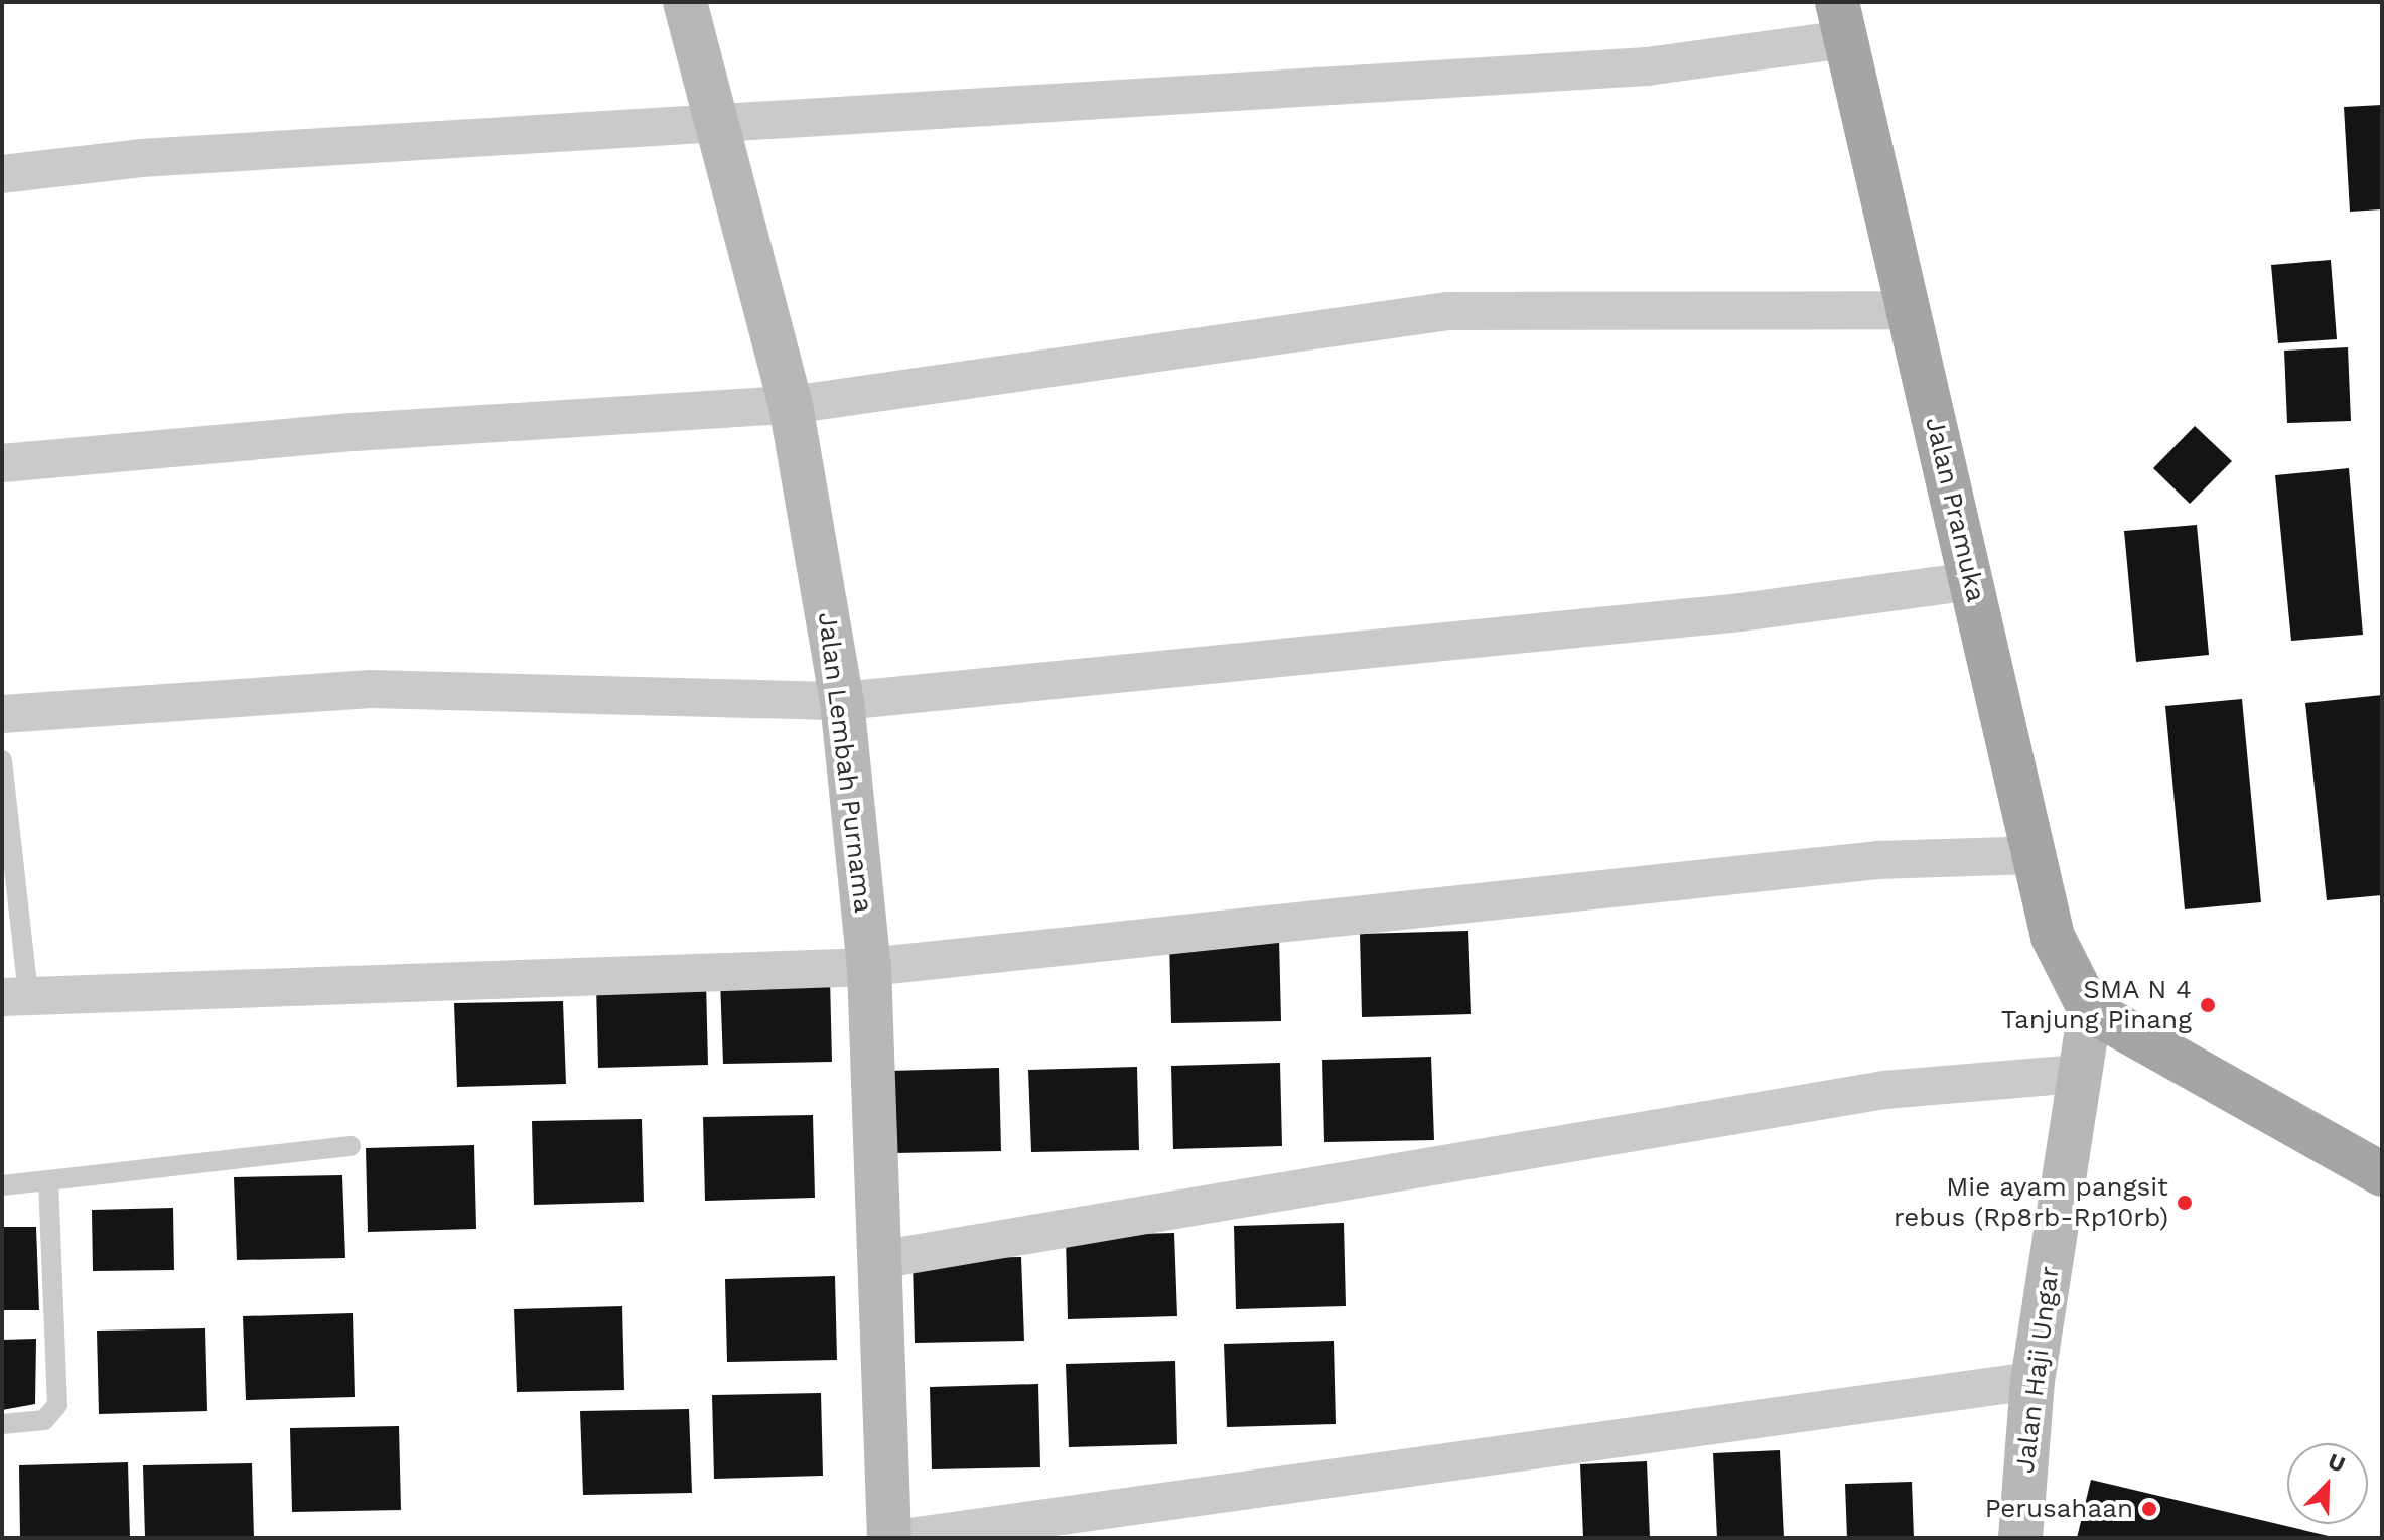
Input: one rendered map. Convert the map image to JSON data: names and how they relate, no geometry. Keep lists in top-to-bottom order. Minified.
{"streets":{"main road":["Jalan Pramuka"],"street":["Jalan Lembah Purnama","Jalan Haji Ungar"]},"crossings":[["Jalan Pramuka","Jalan Haji Ungar"]],"places":["SMA N 4 Tanjung Pinang","Mie ayam pangsit rebus (Rp8rb-Rp10rb)","Perusahaan"],"north":"top right"}
